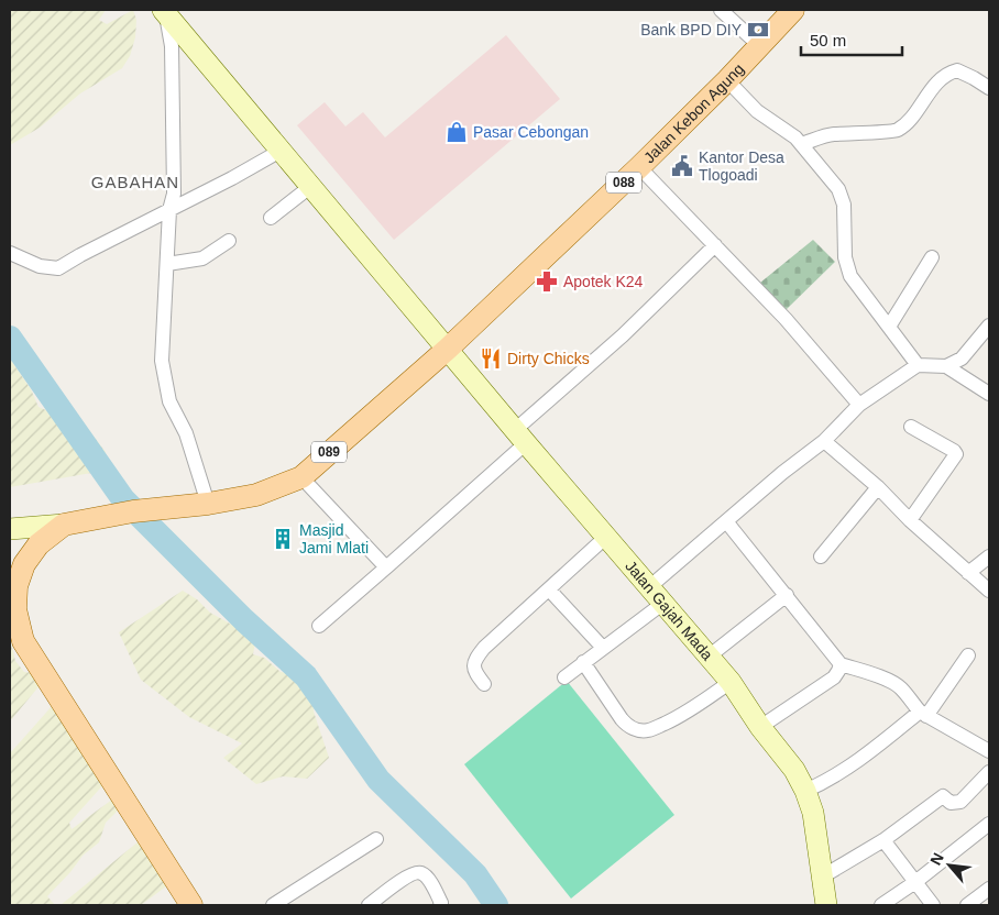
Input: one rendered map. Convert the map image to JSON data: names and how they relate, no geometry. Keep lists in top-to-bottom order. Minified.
{"streets":{"main road":["Jalan Kebon Agung","088","089","Jalan Gajah Mada"]},"crossings":[["Jalan Kebon Agung","089"],["Jalan Kebon Agung","Jalan Gajah Mada"],["089","Jalan Gajah Mada"]],"districts":["GABAHAN"],"places":{"bank":["Bank BPD DIY"],"shop":["Pasar Cebongan"],"public building":["Kantor Desa Tlogoadi"],"pharmacy":["Apotek K24"],"restaurant":["Dirty Chicks"],"building":["Masjid Jami Mlati"]},"scale_bar":"50 m","north":"top left"}
